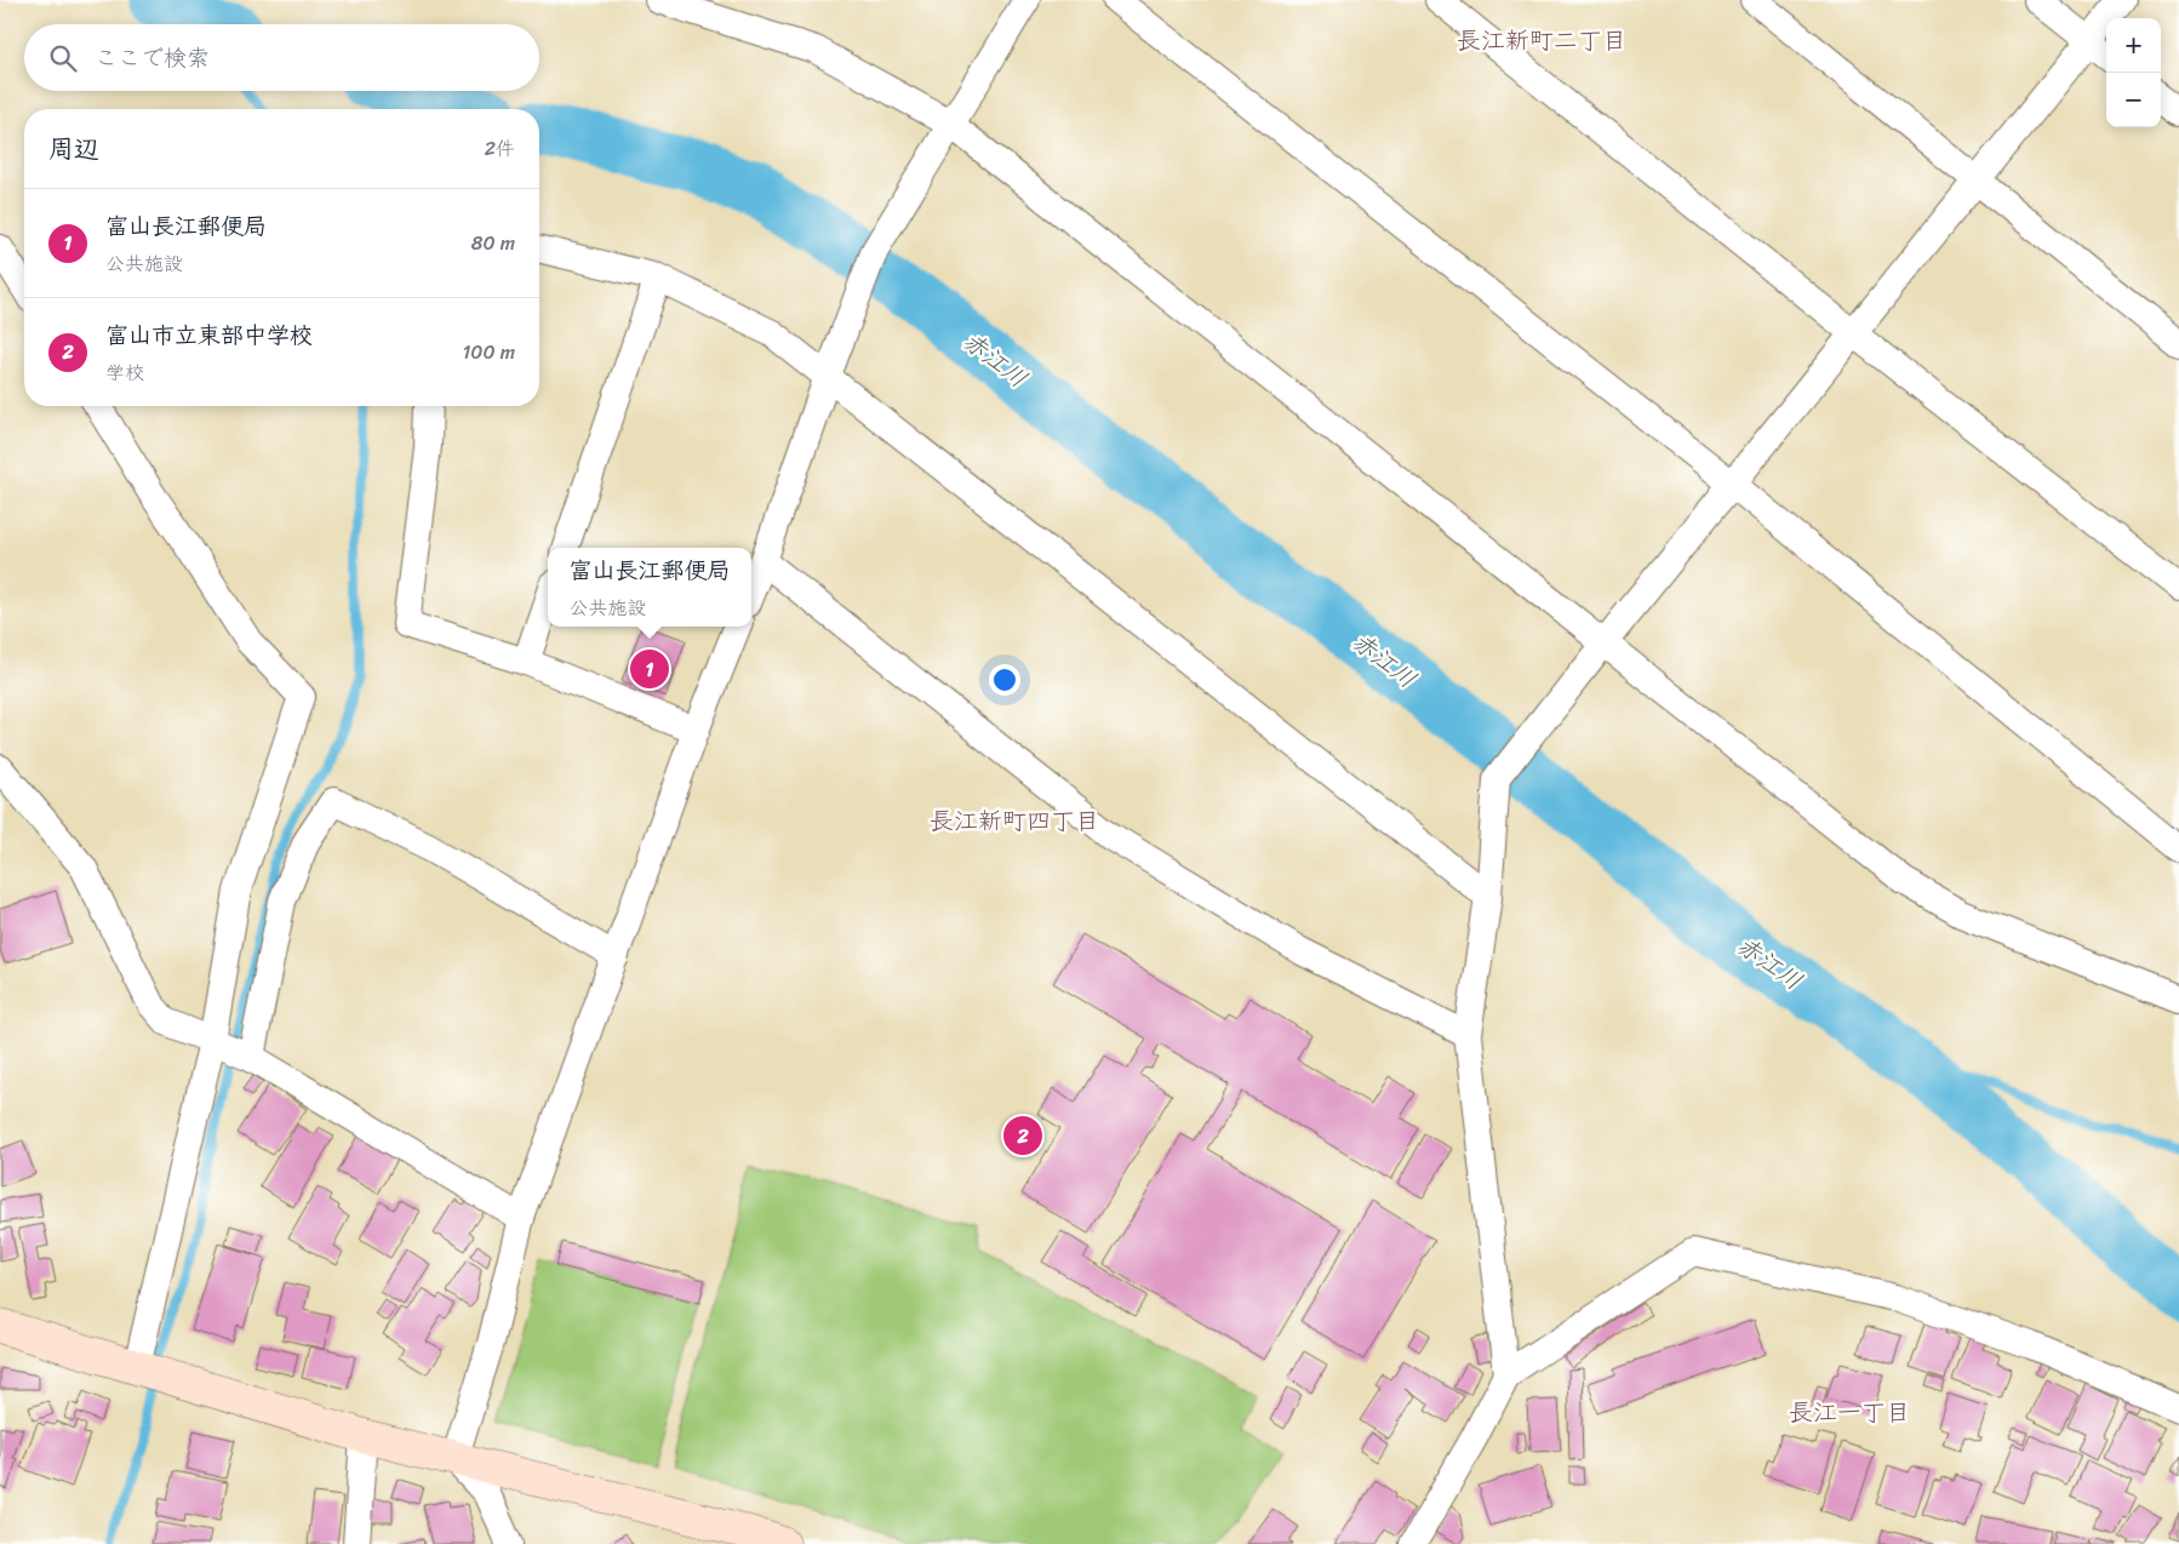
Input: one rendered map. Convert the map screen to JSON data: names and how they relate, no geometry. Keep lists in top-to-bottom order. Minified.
{"districts":["長江新町二丁目","長江新町四丁目","長江一丁目"],"water":["赤江川"],"page":{"map_buttons":["+","−"],"search":"ここで検索","heading":["周辺","2件"],"list":[{"mark":"1","name":"富山長江郵便局","note":"公共施設","value":"80 m"},{"mark":"2","name":"富山市立東部中学校","note":"学校","value":"100 m"}],"popup":["富山長江郵便局","公共施設"],"pins":["1","2"]}}
